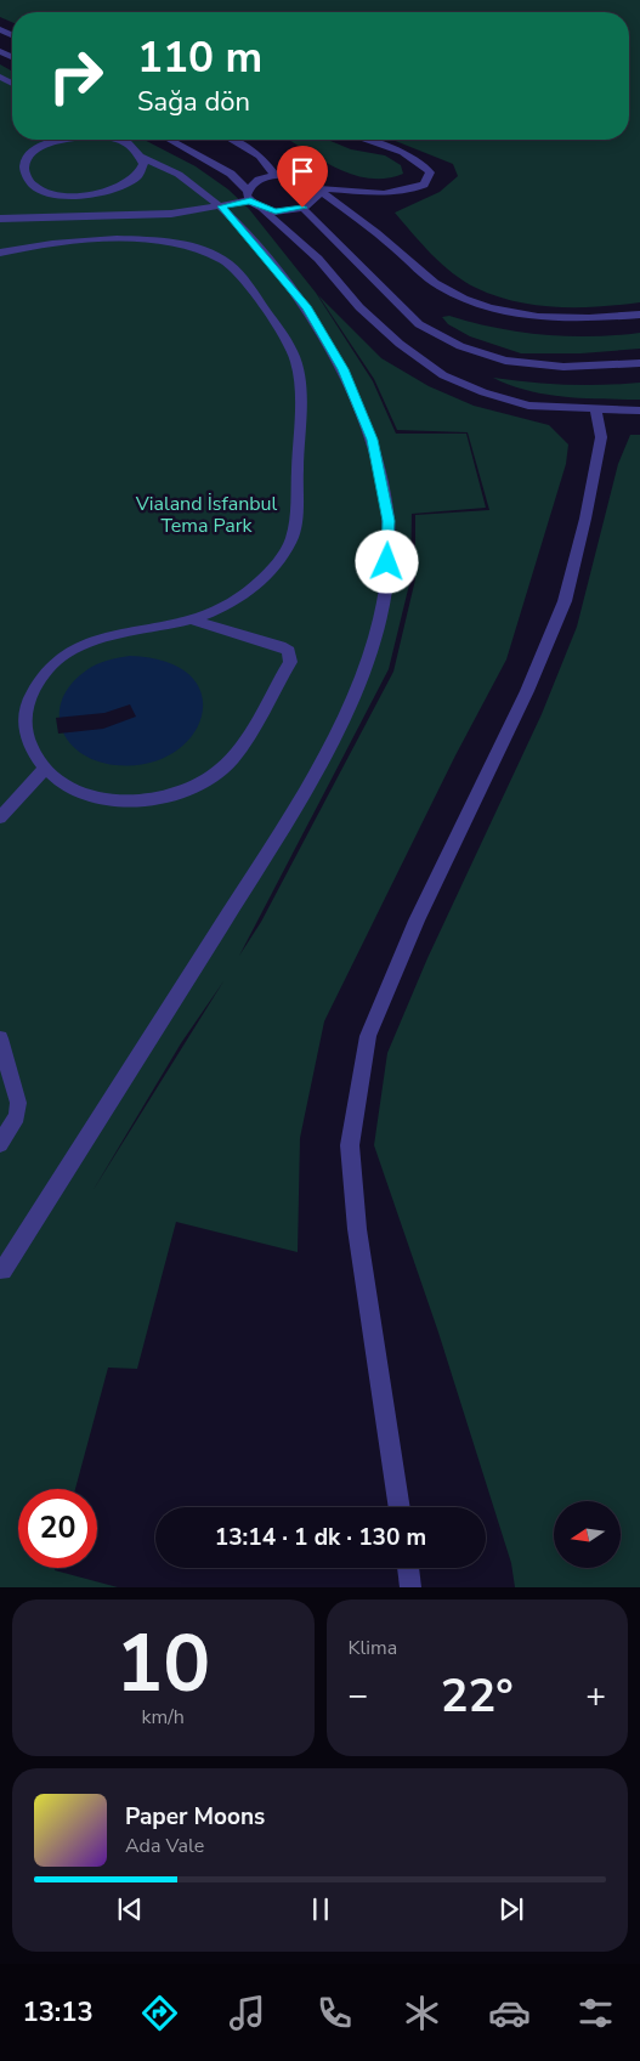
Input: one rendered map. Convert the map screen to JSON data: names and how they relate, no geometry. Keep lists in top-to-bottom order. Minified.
{"parks":["Vialand İsfanbul Tema Park"],"north":"left","page":{"turn":["110 m","Sağa dön"],"limit":"20","trip":"13:14 · 1 dk · 130 m","tile":[["10","km/h"],"Klima"],"heat":["−","22°","+"],"song":["Paper Moons","Ada Vale"],"tabs":"13:13"}}
